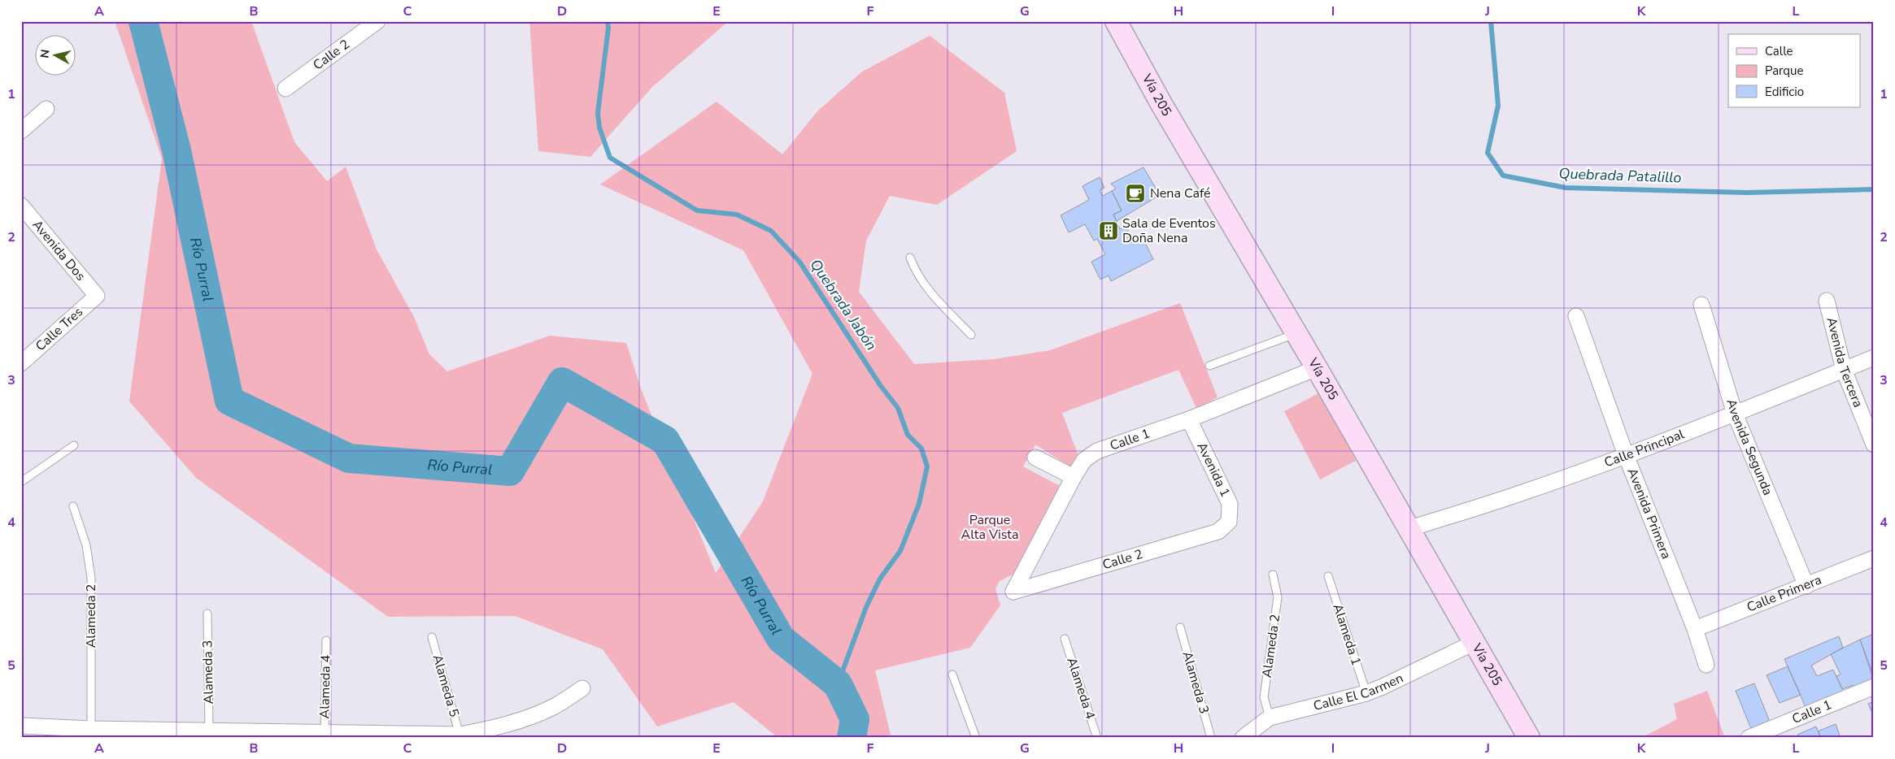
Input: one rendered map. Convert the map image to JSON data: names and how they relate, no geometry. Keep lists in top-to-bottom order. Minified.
{"streets":{"main road":["Vía 205"],"street":["Calle 2","Avenida Dos","Calle Tres","Avenida Tercera","Calle 1","Avenida Segunda","Calle Principal","Avenida 1","Avenida Primera","Calle Primera","Calle El Carmen"],"lane":["Alameda 2","Alameda 1","Alameda 3","Alameda 5","Alameda 4"]},"crossings":[["Calle 2","Calle 1"],["Calle 2","Avenida 1"],["Vía 205","Calle 1"],["Vía 205","Calle Principal"],["Vía 205","Calle El Carmen"],["Avenida Dos","Calle Tres"],["Avenida Tercera","Calle Principal"],["Calle 1","Avenida 1"],["Avenida Segunda","Calle Principal"],["Avenida Segunda","Calle Primera"],["Calle Principal","Avenida Primera"],["Avenida Primera","Calle Primera"],["Alameda 2","Calle El Carmen"],["Alameda 1","Calle El Carmen"]],"water":["Quebrada Patalillo","Río Purral","Quebrada Jabón"],"parks":["Parque Alta Vista"],"places":{"cafe":["Nena Café"],"building":["Sala de Eventos Doña Nena"]},"legend":["Calle","Parque","Edificio"],"north":"left","grid":{"columns":["A","B","C","D","E","F","G","H","I","J","K","L"],"rows":["1","2","3","4","5"]}}
